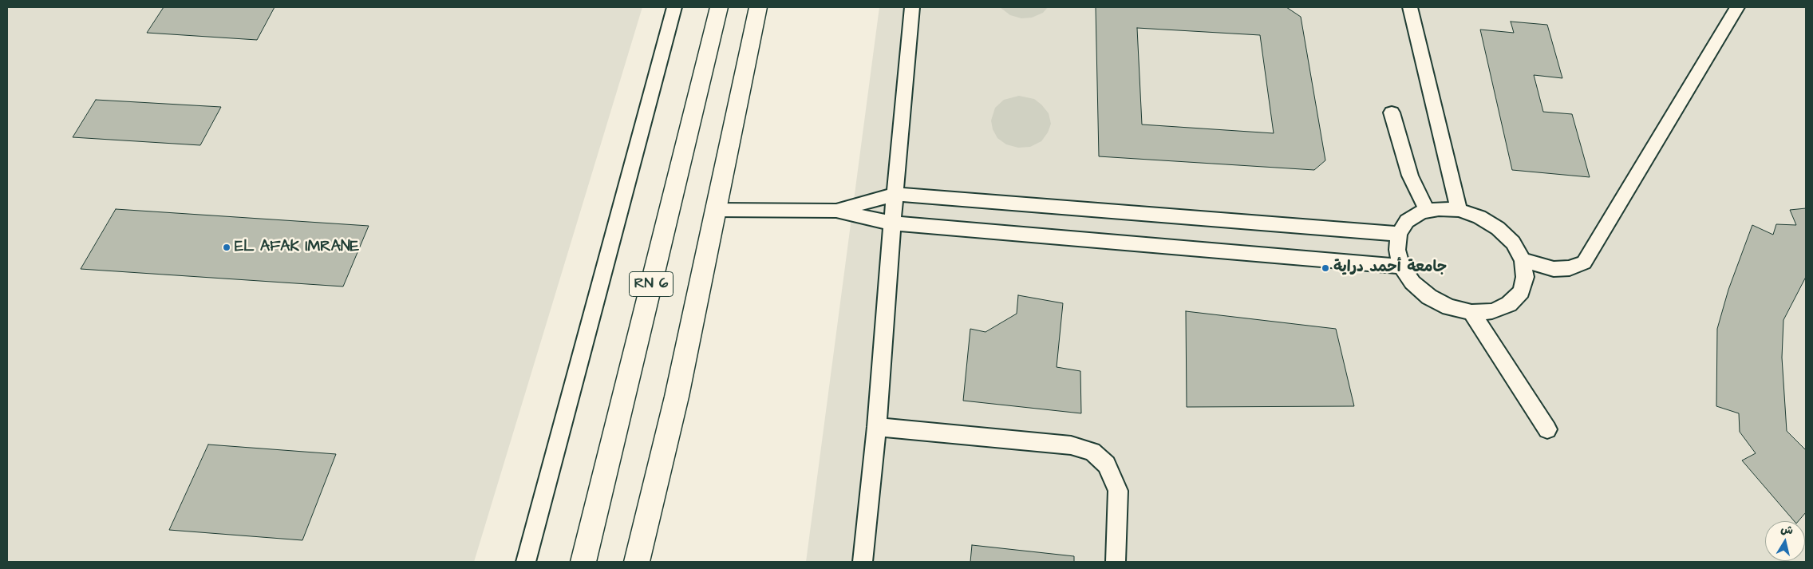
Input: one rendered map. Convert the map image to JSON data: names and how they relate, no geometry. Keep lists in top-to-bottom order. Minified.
{"streets":{"main road":["RN 6"]},"places":["EL AFAK IMRANE","جامعة أحمد دراية"],"north":"top"}
